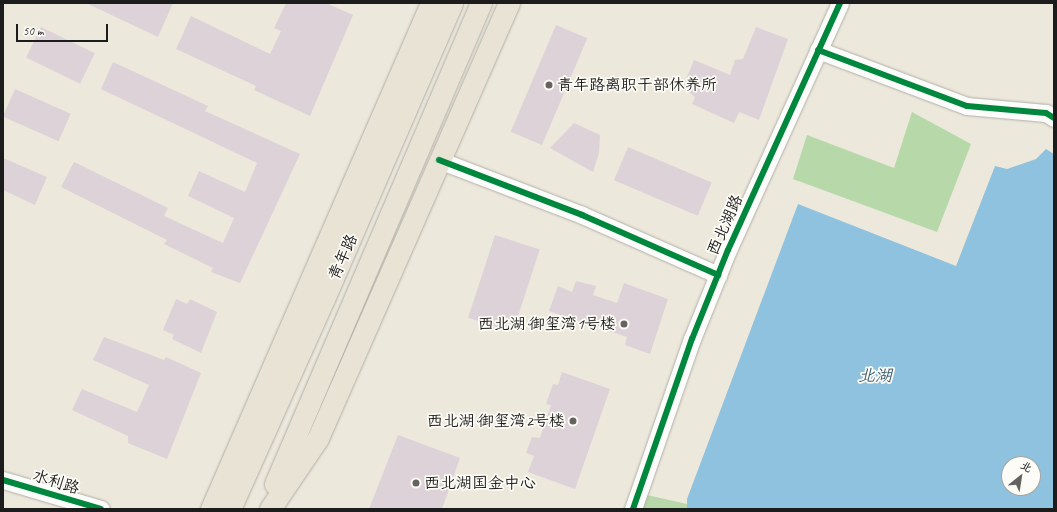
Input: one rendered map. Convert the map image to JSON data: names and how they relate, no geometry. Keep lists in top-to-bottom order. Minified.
{"streets":{"main road":["青年路"],"street":["西北湖路","水利路"]},"water":["北湖"],"places":["青年路离职干部休养所","西北湖·御玺湾1号楼","西北湖·御玺湾2号楼","西北湖国金中心"],"scale_bar":"50 m","north":"top right"}
